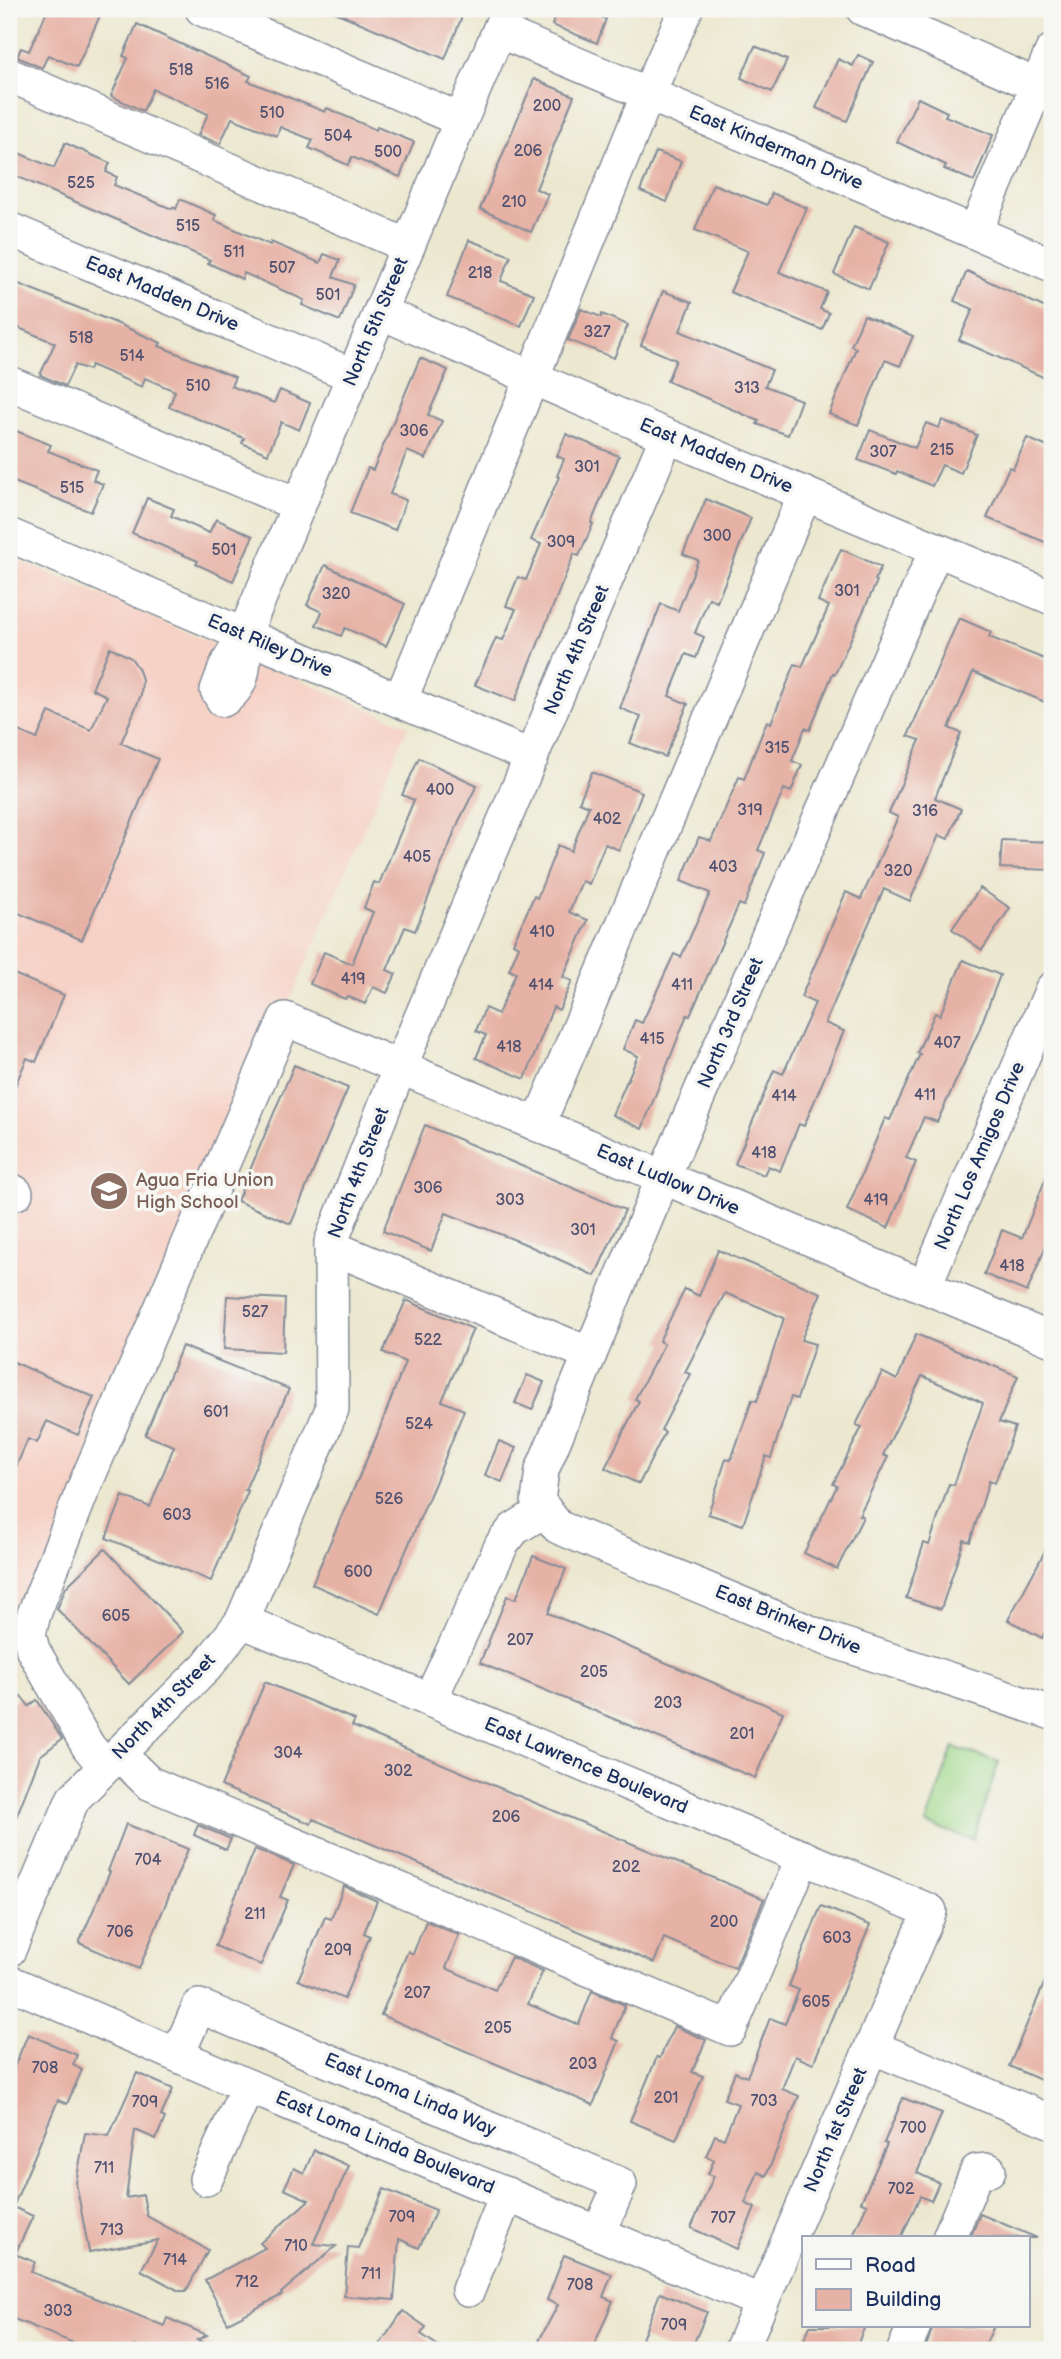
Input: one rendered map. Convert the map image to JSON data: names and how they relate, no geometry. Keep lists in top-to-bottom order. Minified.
{"streets":{"street":["East Kinderman Drive","East Madden Drive","North 5th Street","East Riley Drive","North 4th Street","North 3rd Street","North Los Amigos Drive","East Ludlow Drive","East Brinker Drive","East Lawrence Boulevard","East Loma Linda Way","North 1st Street","East Loma Linda Boulevard"]},"crossings":[["East Kinderman Drive","North 5th Street"],["East Madden Drive","North 5th Street"],["East Madden Drive","North 4th Street"],["East Madden Drive","North 3rd Street"],["North 5th Street","East Riley Drive"],["East Riley Drive","North 4th Street"],["North 4th Street","East Ludlow Drive"],["North 4th Street","East Lawrence Boulevard"],["North 3rd Street","East Ludlow Drive"],["North 3rd Street","East Brinker Drive"],["North Los Amigos Drive","East Ludlow Drive"],["East Lawrence Boulevard","North 1st Street"],["East Loma Linda Way","East Loma Linda Boulevard"],["North 1st Street","East Loma Linda Boulevard"]],"places":{"school or university":["Agua Fria Union High School"]},"house_numbers":["518","516","200","510","504","206","500","525","210","515","511","507","218","501","327","518","514","510","313","306","215","307","301","515","300","309","501","301","320","315","400","319","316","402","405","403","320","410","419","414","411","415","407","418","411","414","418","306","303","419","301","418","527","522","601","524","526","603","600","605","207","205","203","201","304","302","206","704","202","211","200","706","603","209","207","605","205","203","708","201","703","709","700","711","702","709","707","713","710","714","711","712","708","303","709"],"legend":["Road","Building"]}
